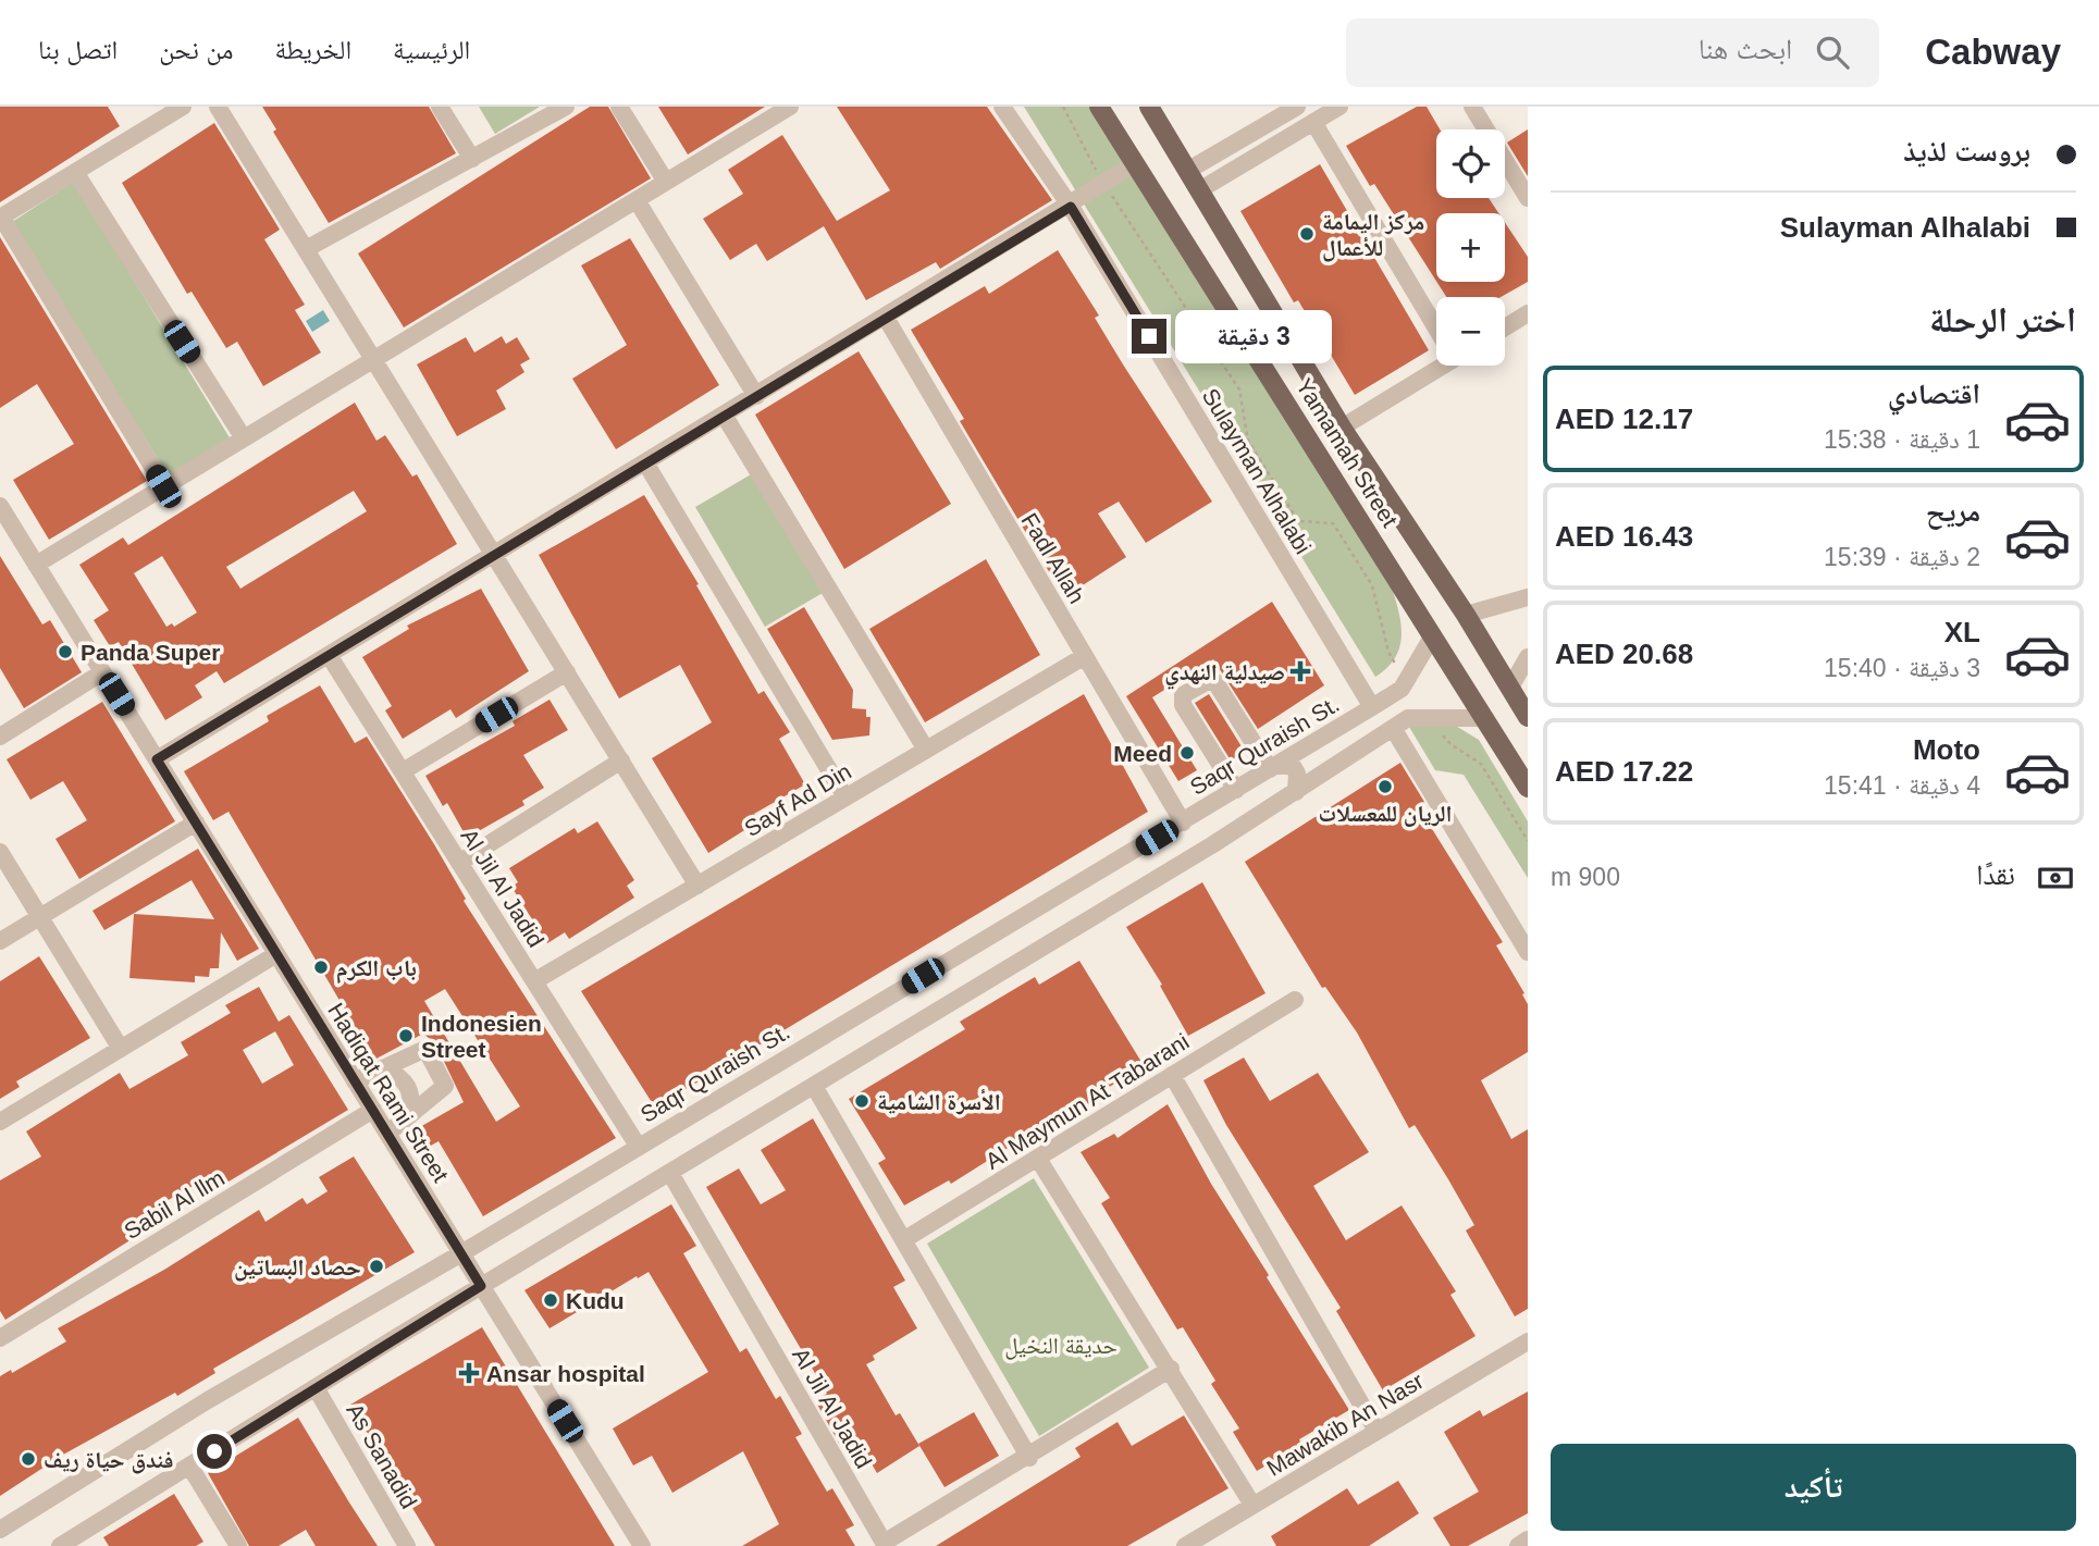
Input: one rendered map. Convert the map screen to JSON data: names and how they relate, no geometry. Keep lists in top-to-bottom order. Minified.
{"streets":{"main road":["Yamamah Street"],"street":["Sulayman Alhalabi","Fadl Allah","Saqr Quraish St.","Sayf Ad Din","Al Jil Al Jadid","Hadiqat Rami Street","Al Maymun At Tabarani","Sabil Al llm","Mawakib An Nasr","As Sanadid"]},"crossings":[["Yamamah Street","Saqr Quraish St."],["Sulayman Alhalabi","Saqr Quraish St."],["Fadl Allah","Saqr Quraish St."],["Fadl Allah","Sayf Ad Din"],["Saqr Quraish St.","Al Jil Al Jadid"],["Saqr Quraish St.","Hadiqat Rami Street"],["Sayf Ad Din","Al Jil Al Jadid"],["Hadiqat Rami Street","Sabil Al llm"]],"parks":["حديقة النخيل"],"places":{"other":["مركز اليمامة للأعمال","Panda Super","Meed","الريان للمعسلات","باب الكرم","Indonesien Street","الأسرة الشامية","حصاد البساتين","Kudu","فندق حياة ريف"],"health":["صيدلية النهدي","Ansar hospital"]},"page":{"header":"Cabway","search":"ابحث هنا","nav":["الرئيسية","الخريطة","من نحن","اتصل بنا"],"banner":["بروست لذيذ","Sulayman Alhalabi"],"map_buttons":["+","−"],"heading":"اختر الرحلة","bubble":"3 دقيقة","list":[{"name":"اقتصادي","note":"1 دقيقة · 15:38","value":"AED 12.17"},{"name":"مريح","note":"2 دقيقة · 15:39","value":"AED 16.43"},{"name":"XL","note":"3 دقيقة · 15:40","value":"AED 20.68"},{"name":"Moto","note":"4 دقيقة · 15:41","value":"AED 17.22"}],"pay":["نقدًا","900 m"],"buttons":"تأكيد"}}
